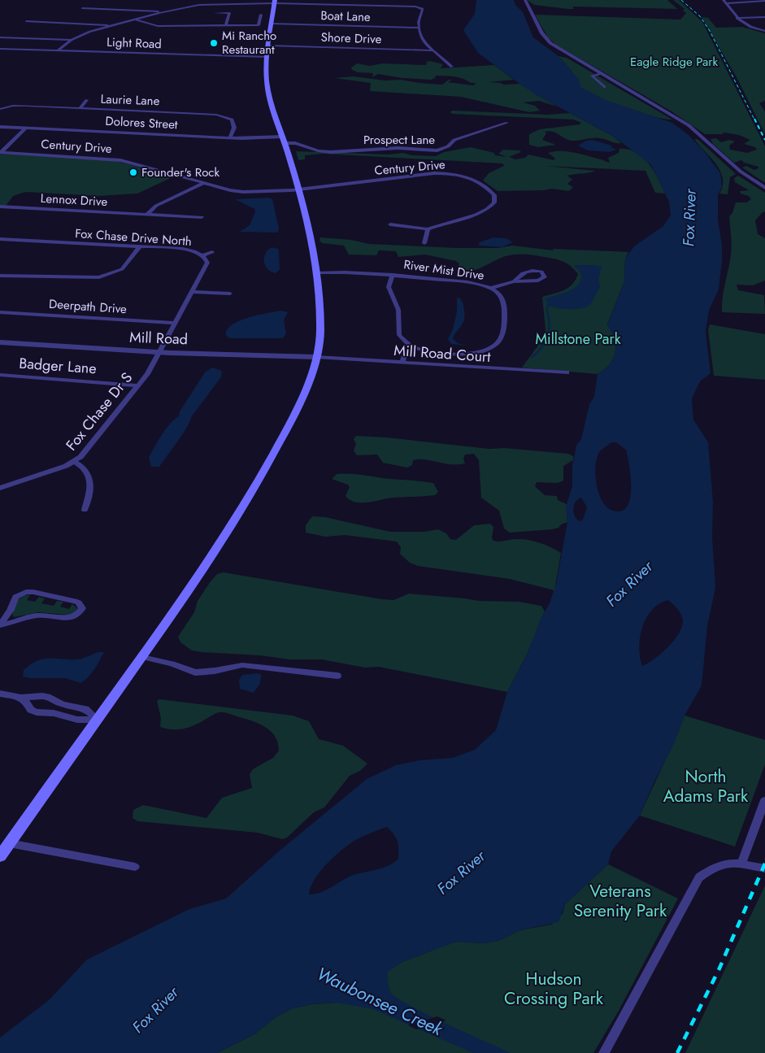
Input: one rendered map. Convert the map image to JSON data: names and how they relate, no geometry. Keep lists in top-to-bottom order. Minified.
{"streets":{"street":["Boat Lane","Shore Drive","Light Road","Laurie Lane","Dolores Street","Prospect Lane","Century Drive","Lennox Drive","Fox Chase Drive North","River Mist Drive","Deerpath Drive","Mill Road","Mill Road Court","Badger Lane","Fox Chase Dr S"]},"crossings":[["Laurie Lane","Dolores Street"],["Fox Chase Drive North","Deerpath Drive"],["Fox Chase Drive North","Mill Road"],["Fox Chase Drive North","Fox Chase Dr S"],["Mill Road","Mill Road Court"],["Mill Road","Fox Chase Dr S"],["Badger Lane","Fox Chase Dr S"]],"water":["Fox River","Waubonsee Creek"],"parks":["Eagle Ridge Park","Millstone Park","North Adams Park","Veterans Serenity Park","Hudson Crossing Park"],"places":["Mi Rancho Restaurant","Founder's Rock"]}
